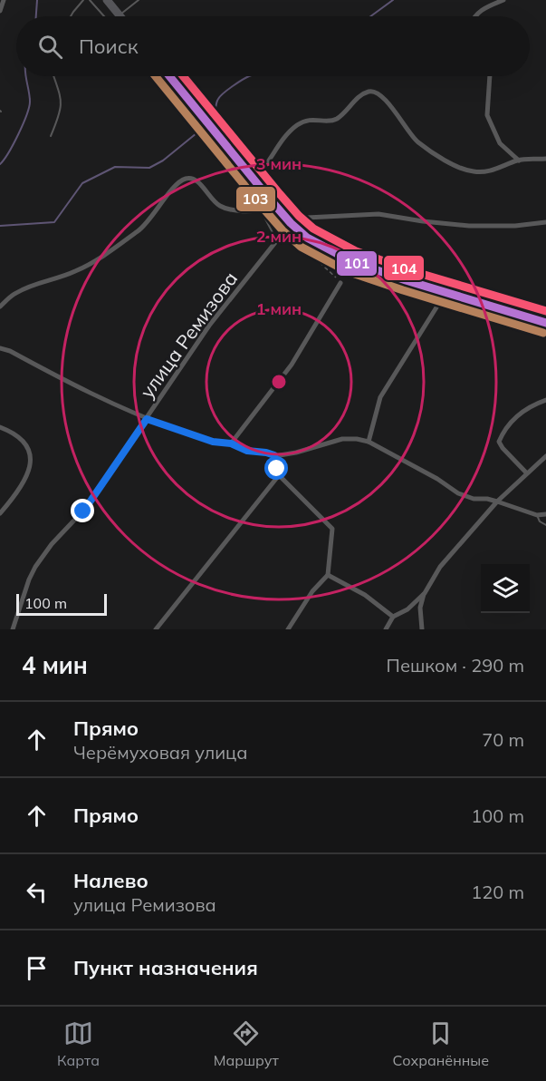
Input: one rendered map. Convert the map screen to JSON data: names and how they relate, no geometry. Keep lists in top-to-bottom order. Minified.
{"streets":{"street":["улица Ремизова"]},"lines":["transit line 101","transit line 103","transit line 104"],"scale_bar":"100 m","page":{"search":"Поиск","scale":"100 m","heading":["4 мин","Пешком · 290 m"],"list":[["Прямо","Черёмуховая улица","70 m"],["Прямо","100 m"],["Налево","улица Ремизова","120 m"],"Пункт назначения"],"nav":["Карта","Маршрут","Сохранённые"]},"rings":["3 мин","2 мин","1 мин"]}
